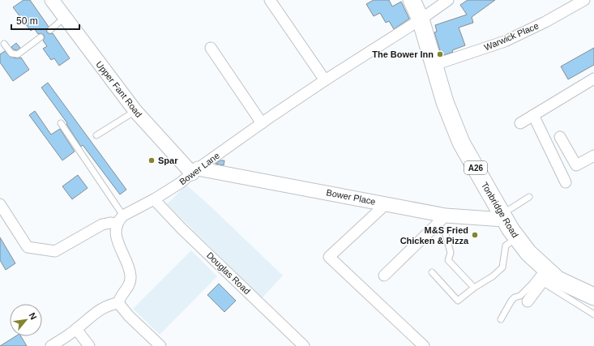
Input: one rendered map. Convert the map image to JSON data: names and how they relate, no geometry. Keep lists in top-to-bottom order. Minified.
{"streets":{"main road":["A26","Tonbridge Road"],"street":["Warwick Place","Upper Fant Road","Bower Lane","Bower Place","Douglas Road"]},"crossings":[["Warwick Place","Tonbridge Road"],["Upper Fant Road","Bower Lane"],["Upper Fant Road","Bower Place"],["Bower Lane","Bower Place"],["Bower Lane","Tonbridge Road"],["Bower Lane","Douglas Road"],["Bower Place","Tonbridge Road"]],"places":["The Bower Inn","Spar","M&S Fried Chicken & Pizza"],"scale_bar":"50 m","north":"top right"}
